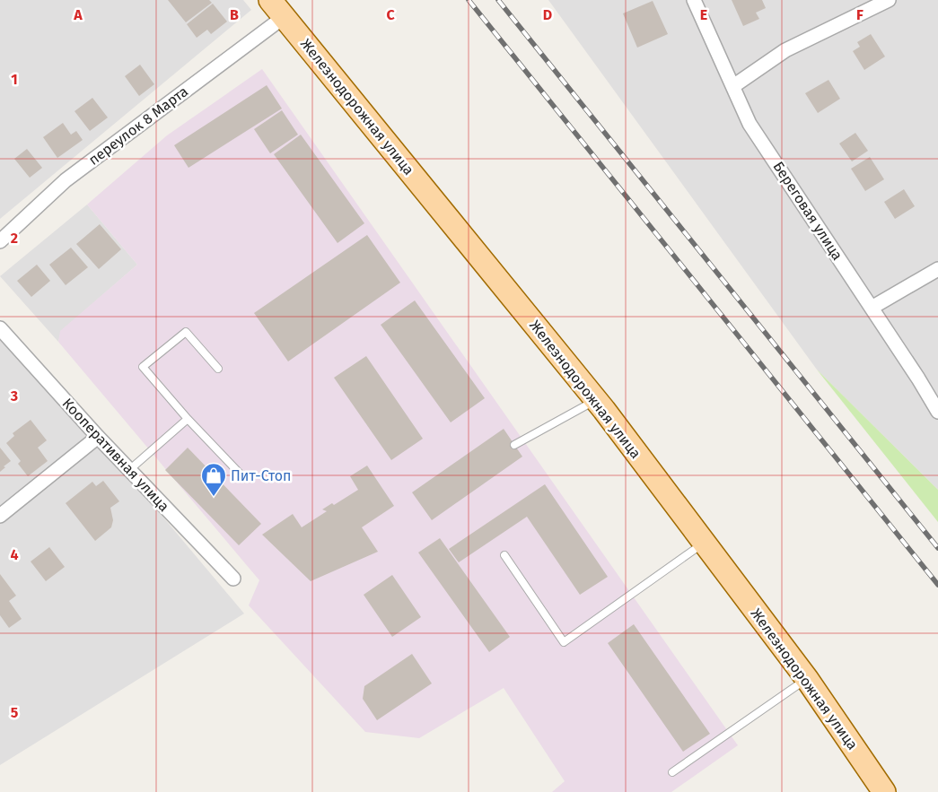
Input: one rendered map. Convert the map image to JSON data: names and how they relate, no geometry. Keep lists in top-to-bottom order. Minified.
{"streets":{"main road":["Железнодорожная улица"],"street":["переулок 8 Марта","Береговая улица","Кооперативная улица"]},"crossings":[["Железнодорожная улица","переулок 8 Марта"]],"places":{"shop":["Пит-Стоп"]},"grid":{"columns":["A","B","C","D","E","F"],"rows":["1","2","3","4","5"]}}
